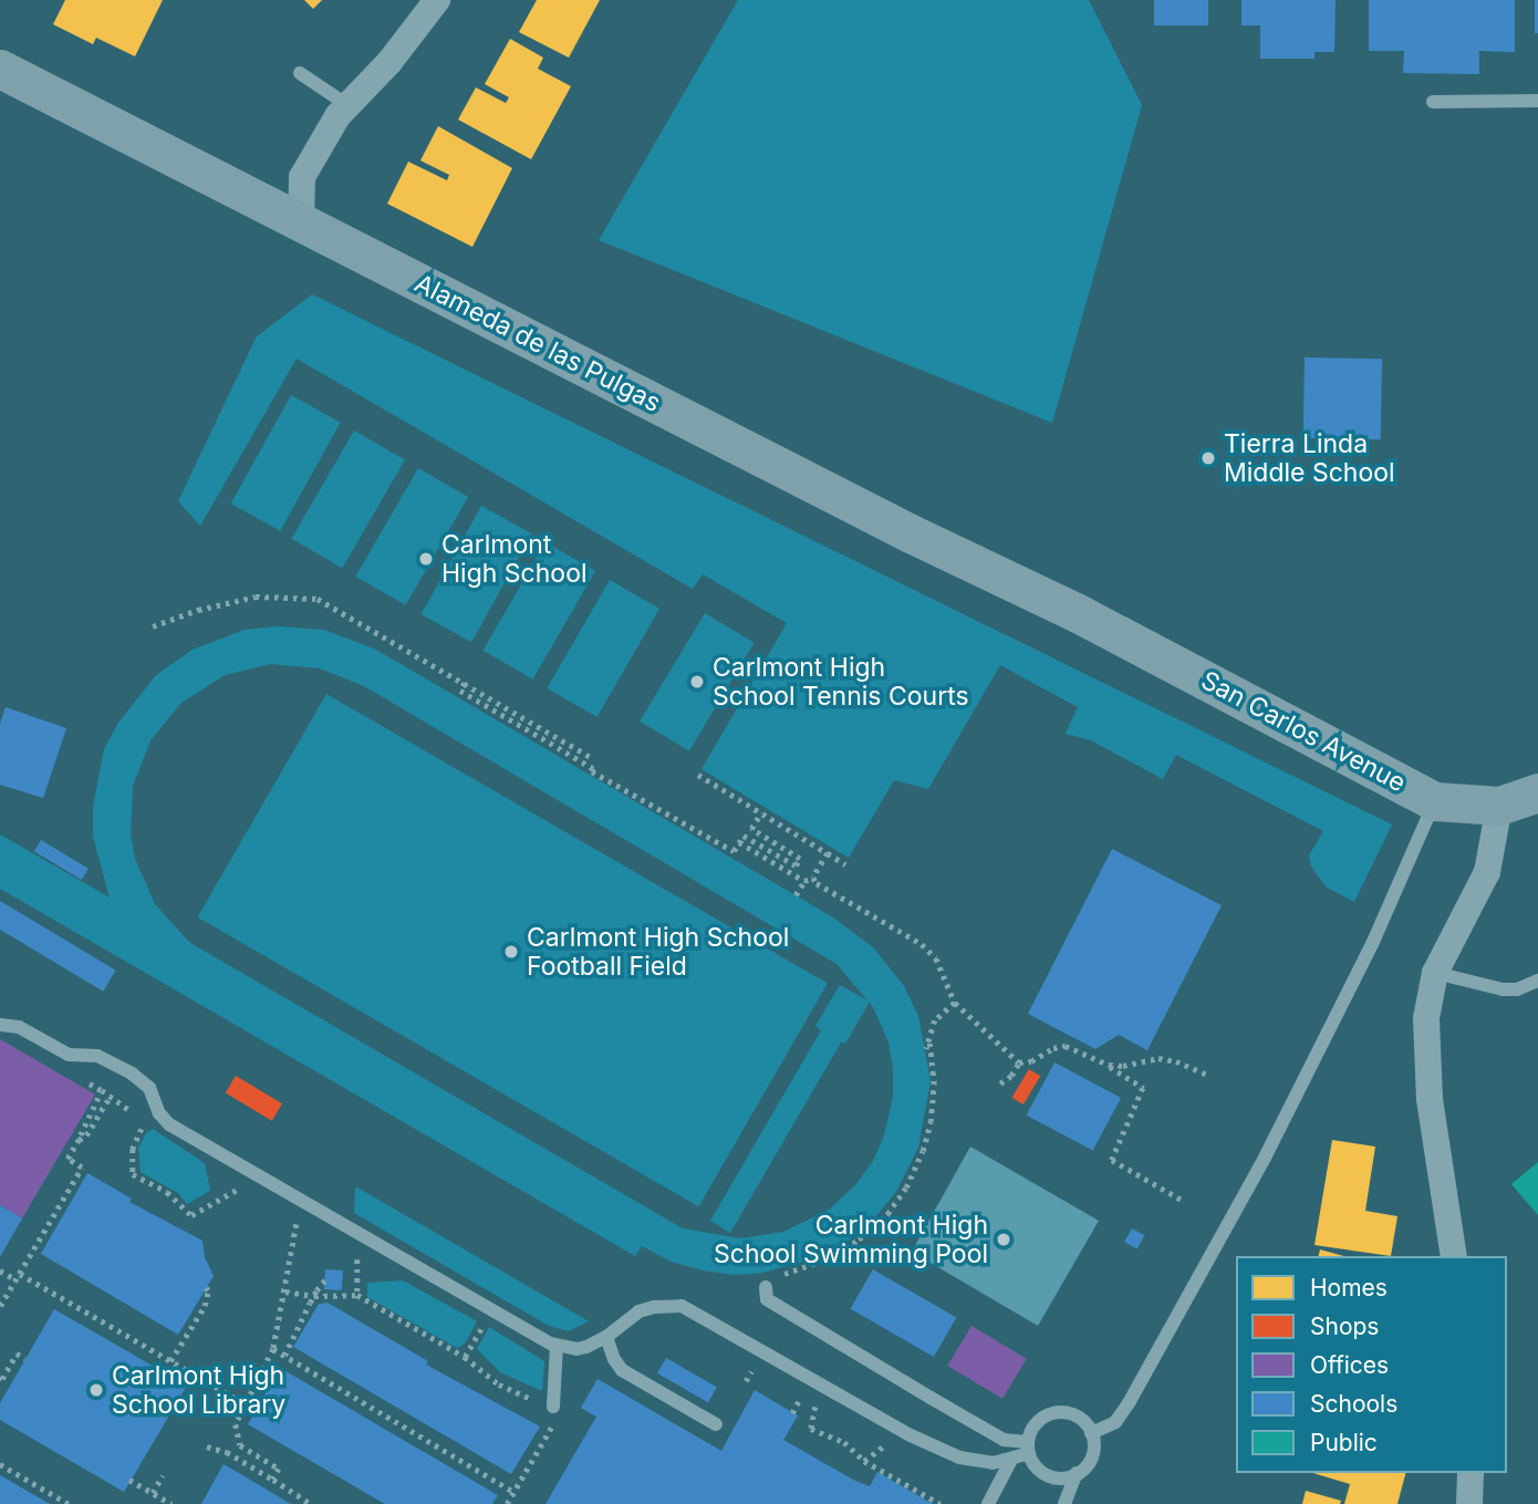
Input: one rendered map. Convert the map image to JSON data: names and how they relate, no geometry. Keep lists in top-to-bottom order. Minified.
{"streets":{"main road":["Alameda de las Pulgas","San Carlos Avenue"]},"crossings":[["Alameda de las Pulgas","San Carlos Avenue"]],"places":["Tierra Linda Middle School","Carlmont High School","Carlmont High School Tennis Courts","Carlmont High School Football Field","Carlmont High School Swimming Pool","Carlmont High School Library"],"legend":["Homes","Shops","Offices","Schools","Public"]}
